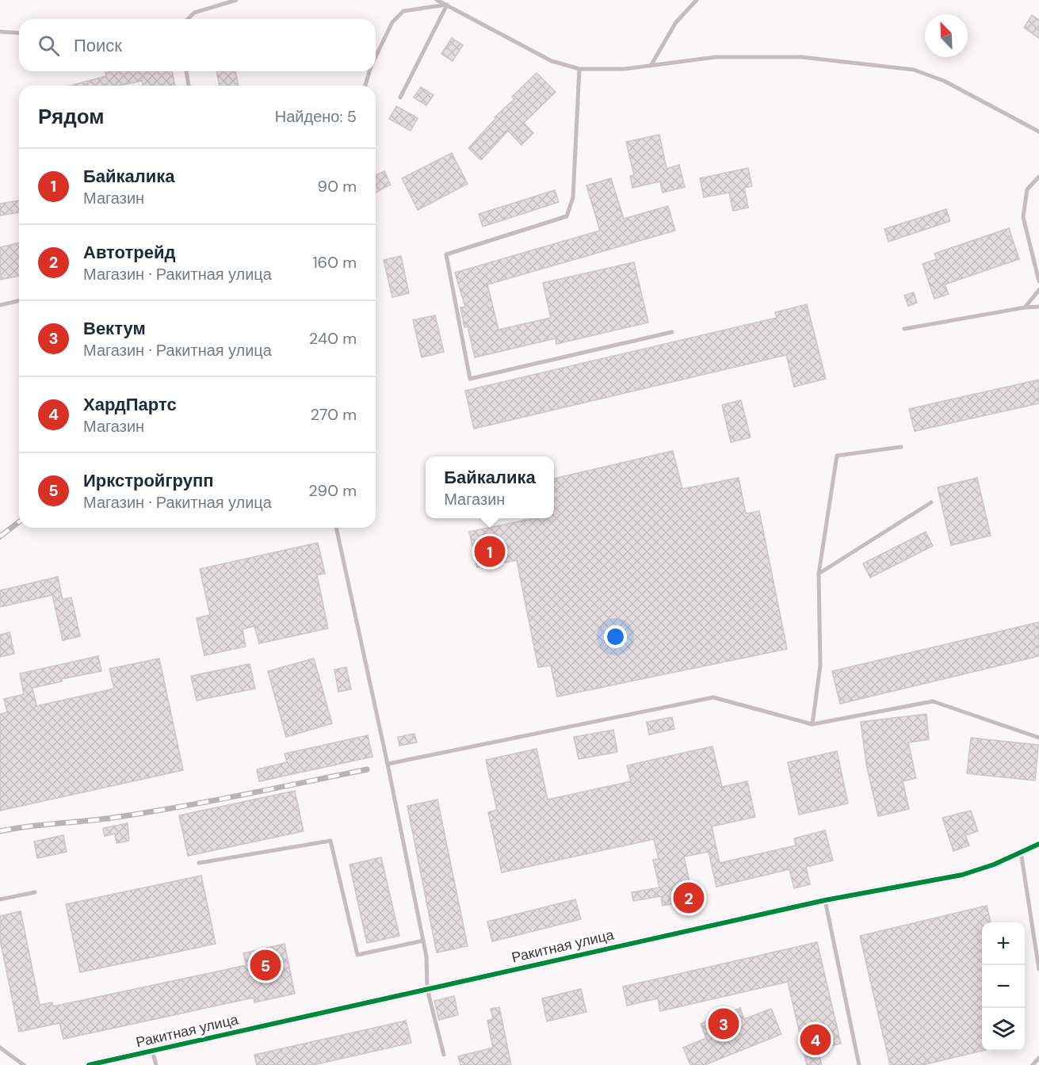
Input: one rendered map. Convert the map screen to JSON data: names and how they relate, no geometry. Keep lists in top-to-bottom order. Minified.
{"streets":{"street":["Ракитная улица"]},"north":"top left","page":{"search":"Поиск","heading":["Рядом","Найдено: 5"],"list":[{"mark":"1","name":"Байкалика","note":"Магазин","value":"90 m"},{"mark":"2","name":"Автотрейд","note":"Магазин · Ракитная улица","value":"160 m"},{"mark":"3","name":"Вектум","note":"Магазин · Ракитная улица","value":"240 m"},{"mark":"4","name":"ХардПартс","note":"Магазин","value":"270 m"},{"mark":"5","name":"Иркстройгрупп","note":"Магазин · Ракитная улица","value":"290 m"}],"popup":["Байкалика","Магазин"],"pins":["1","2","5","3","4"],"map_buttons":["+","−"]}}
